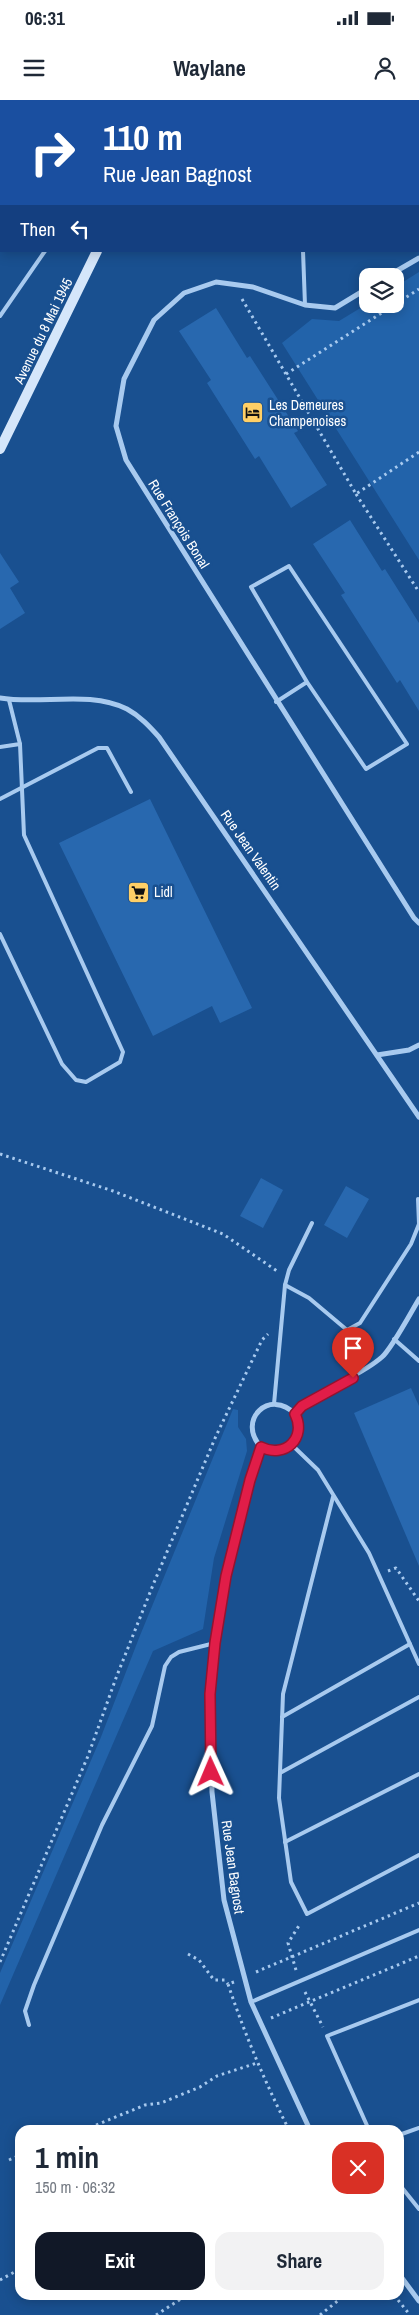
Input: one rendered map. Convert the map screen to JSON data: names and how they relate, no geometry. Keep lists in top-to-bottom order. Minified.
{"streets":{"main road":["Avenue du 8 Mai 1945"],"street":["Rue François Bonal","Rue Jean Valentin","Rue Jean Bagnost"]},"places":{"hotel":["Les Demeures Champenoises"],"supermarket":["Lidl"]},"page":{"status":"06:31","header":"Waylane","turn":["110 m","Rue Jean Bagnost"],"then":"Then","heading":["1 min","150 m · 06:32"],"buttons":["Exit","Share"]}}
